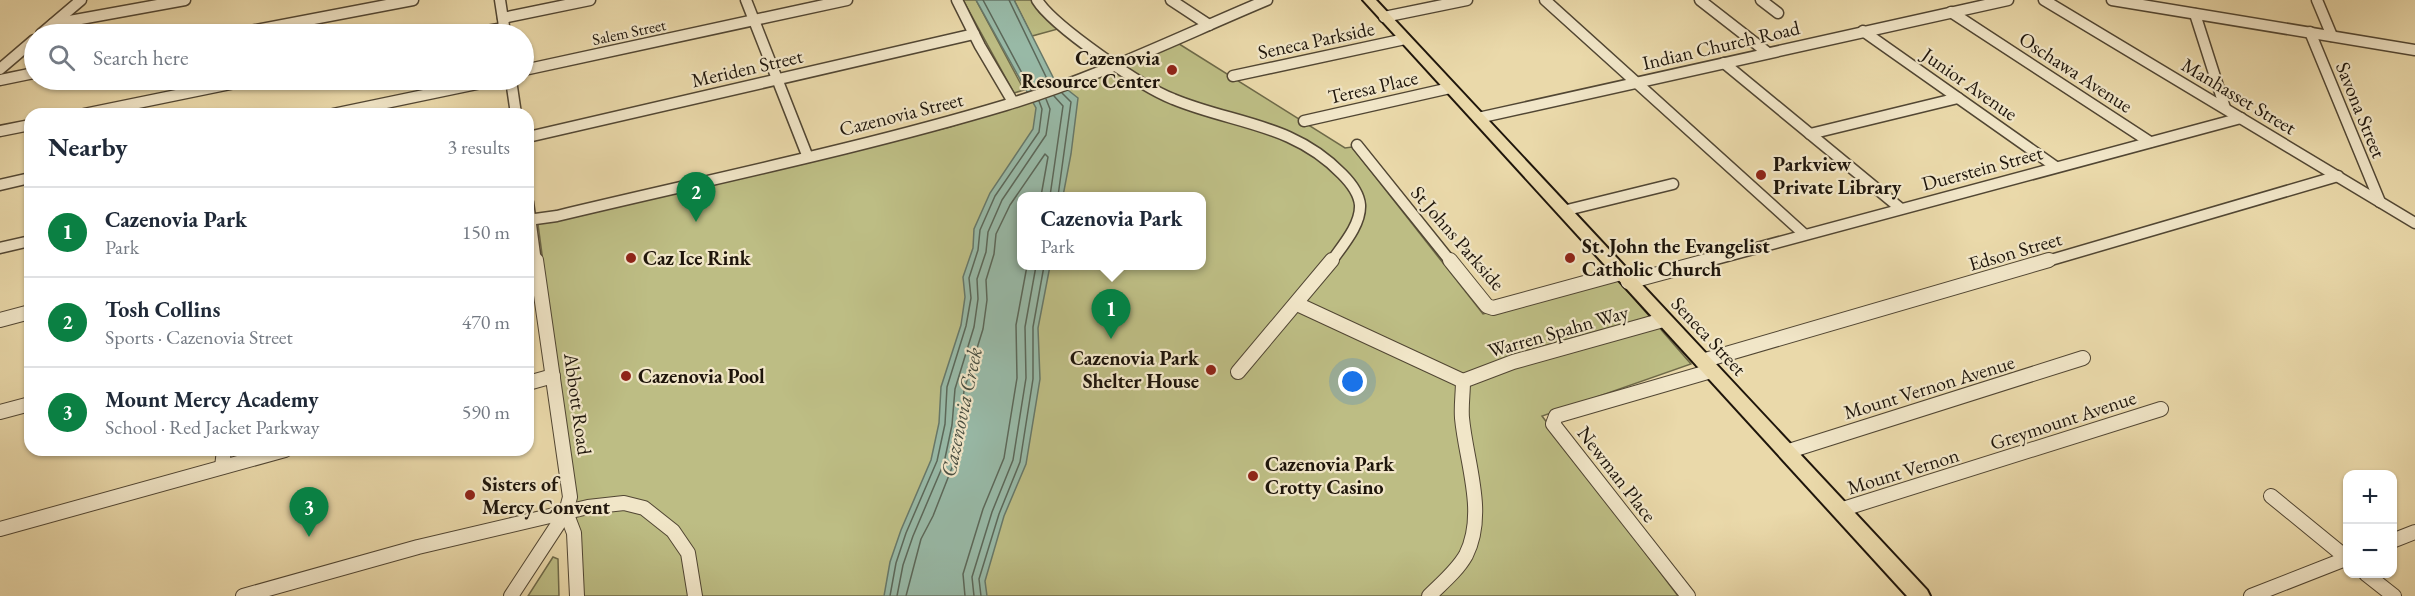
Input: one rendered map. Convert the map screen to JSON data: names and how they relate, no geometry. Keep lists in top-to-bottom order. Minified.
{"streets":{"main road":["Seneca Street"],"street":["Salem Street","Seneca Parkside","Indian Church Road","Meriden Street","Oschawa Avenue","Junior Avenue","Teresa Place","Manhasset Street","Savona Street","Cazenovia Street","Duerstein Street","St Johns Parkside","Edson Street","Warren Spahn Way","Mount Vernon Avenue","Abbott Road","Greymount Avenue","Mount Vernon","Newman Place"]},"crossings":[["Seneca Parkside","Seneca Street"],["Indian Church Road","Oschawa Avenue"],["Indian Church Road","Junior Avenue"],["Indian Church Road","Seneca Street"],["Oschawa Avenue","Duerstein Street"],["Junior Avenue","Duerstein Street"],["Teresa Place","Seneca Street"],["Manhasset Street","Savona Street"],["Manhasset Street","Duerstein Street"],["Manhasset Street","Edson Street"],["Duerstein Street","St Johns Parkside"],["Duerstein Street","Seneca Street"],["St Johns Parkside","Seneca Street"],["Edson Street","Seneca Street"],["Edson Street","Newman Place"],["Warren Spahn Way","Seneca Street"],["Seneca Street","Mount Vernon Avenue"],["Seneca Street","Mount Vernon"],["Seneca Street","Newman Place"],["Greymount Avenue","Mount Vernon"]],"water":["Cazenovia Creek"],"places":["Cazenovia Resource Center","Parkview Private Library","Caz Ice Rink","St. John the Evangelist Catholic Church","Cazenovia Park Shelter House","Cazenovia Pool","Cazenovia Park Crotty Casino","Sisters of Mercy Convent"],"page":{"search":"Search here","heading":["Nearby","3 results"],"pins":["2","1","3"],"list":[{"mark":"1","name":"Cazenovia Park","note":"Park","value":"150 m"},{"mark":"2","name":"Tosh Collins","note":"Sports · Cazenovia Street","value":"470 m"},{"mark":"3","name":"Mount Mercy Academy","note":"School · Red Jacket Parkway","value":"590 m"}],"popup":["Cazenovia Park","Park"],"map_buttons":["+","−"]}}
